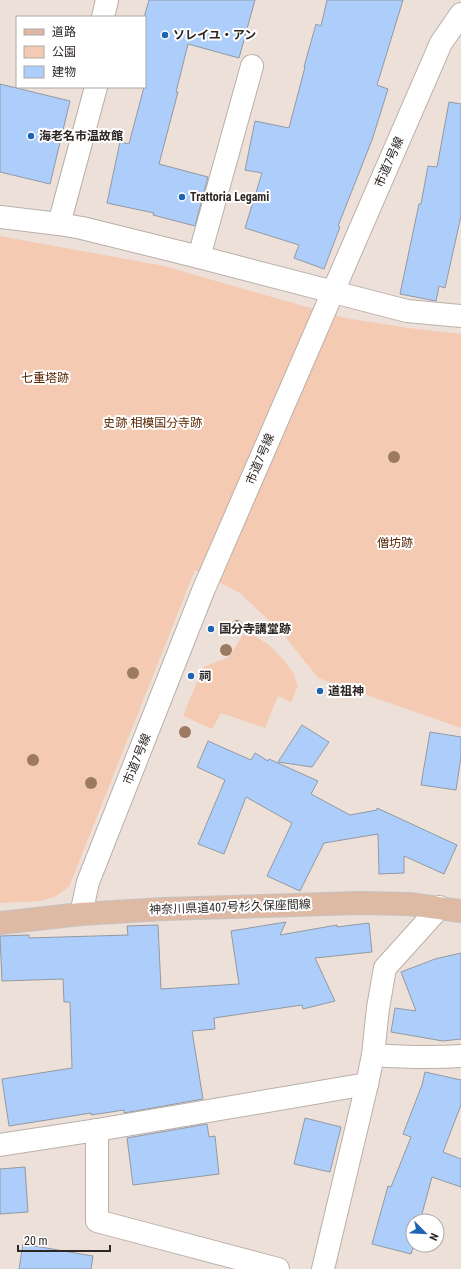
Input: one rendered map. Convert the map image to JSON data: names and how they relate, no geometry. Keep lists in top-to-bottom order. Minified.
{"streets":{"main road":["神奈川県道407号杉久保座間線"],"street":["市道7号線"]},"crossings":[["市道7号線","神奈川県道407号杉久保座間線"]],"parks":["七重塔跡","史跡 相模国分寺跡","僧坊跡"],"places":["ソレイユ・アン","海老名市温故館","Trattoria Legami","国分寺講堂跡","祠","道祖神"],"legend":["道路","公園","建物"],"scale_bar":"20 m","north":"bottom right"}
